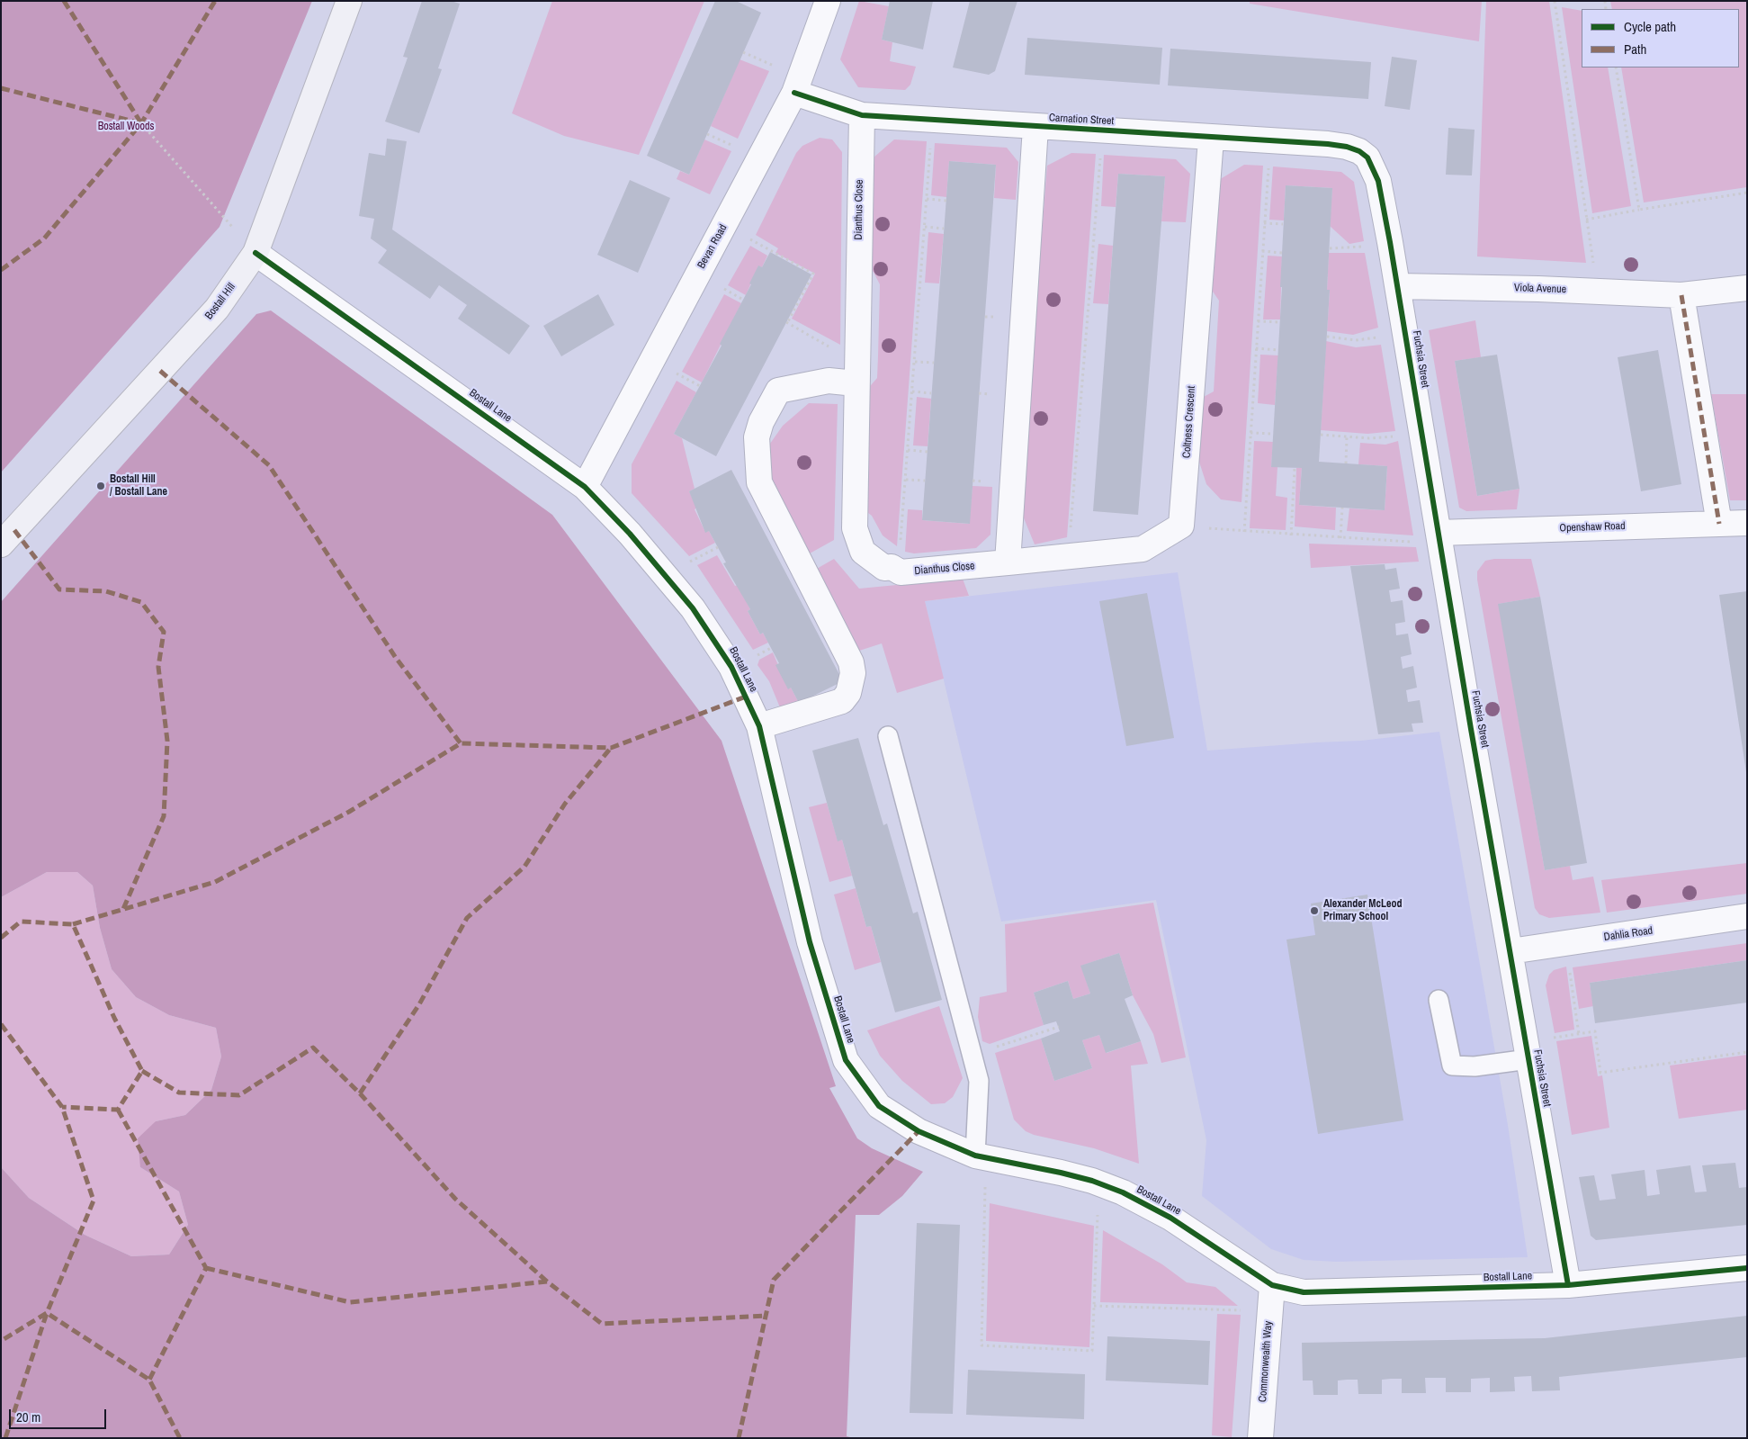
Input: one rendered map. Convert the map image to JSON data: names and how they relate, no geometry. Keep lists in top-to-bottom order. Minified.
{"streets":{"main road":["Bostall Hill"],"street":["Carnation Street","Dianthus Close","Bevan Road","Viola Avenue","Fuchsia Street","Bostall Lane","Coltness Crescent","Openshaw Road","Dahlia Road","Commonwealth Way"]},"crossings":[["Carnation Street","Dianthus Close"],["Carnation Street","Bevan Road"],["Carnation Street","Fuchsia Street"],["Carnation Street","Coltness Crescent"],["Bevan Road","Bostall Lane"],["Viola Avenue","Fuchsia Street"],["Bostall Hill","Bostall Lane"],["Fuchsia Street","Bostall Lane"],["Fuchsia Street","Openshaw Road"],["Fuchsia Street","Dahlia Road"],["Bostall Lane","Commonwealth Way"]],"parks":["Bostall Woods"],"places":["Bostall Hill / Bostall Lane","Alexander McLeod Primary School"],"legend":["Cycle path","Path"],"scale_bar":"20 m"}
